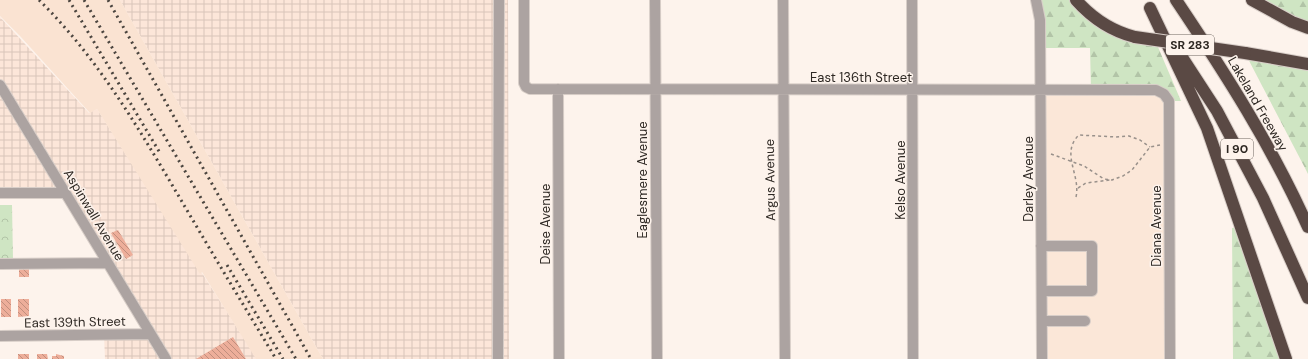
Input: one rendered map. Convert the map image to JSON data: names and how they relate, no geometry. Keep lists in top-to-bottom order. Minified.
{"streets":{"highway":["SR 283","Lakeland Freeway","I 90"],"street":["East 136th Street","Darley Avenue","Eaglesmere Avenue","Argus Avenue","Kelso Avenue","Aspinwall Avenue","Deise Avenue","Diana Avenue","East 139th Street"]},"crossings":[["East 136th Street","Darley Avenue"],["East 136th Street","Eaglesmere Avenue"],["East 136th Street","Argus Avenue"],["East 136th Street","Kelso Avenue"],["East 136th Street","Deise Avenue"],["East 136th Street","Diana Avenue"],["Aspinwall Avenue","East 139th Street"]]}
